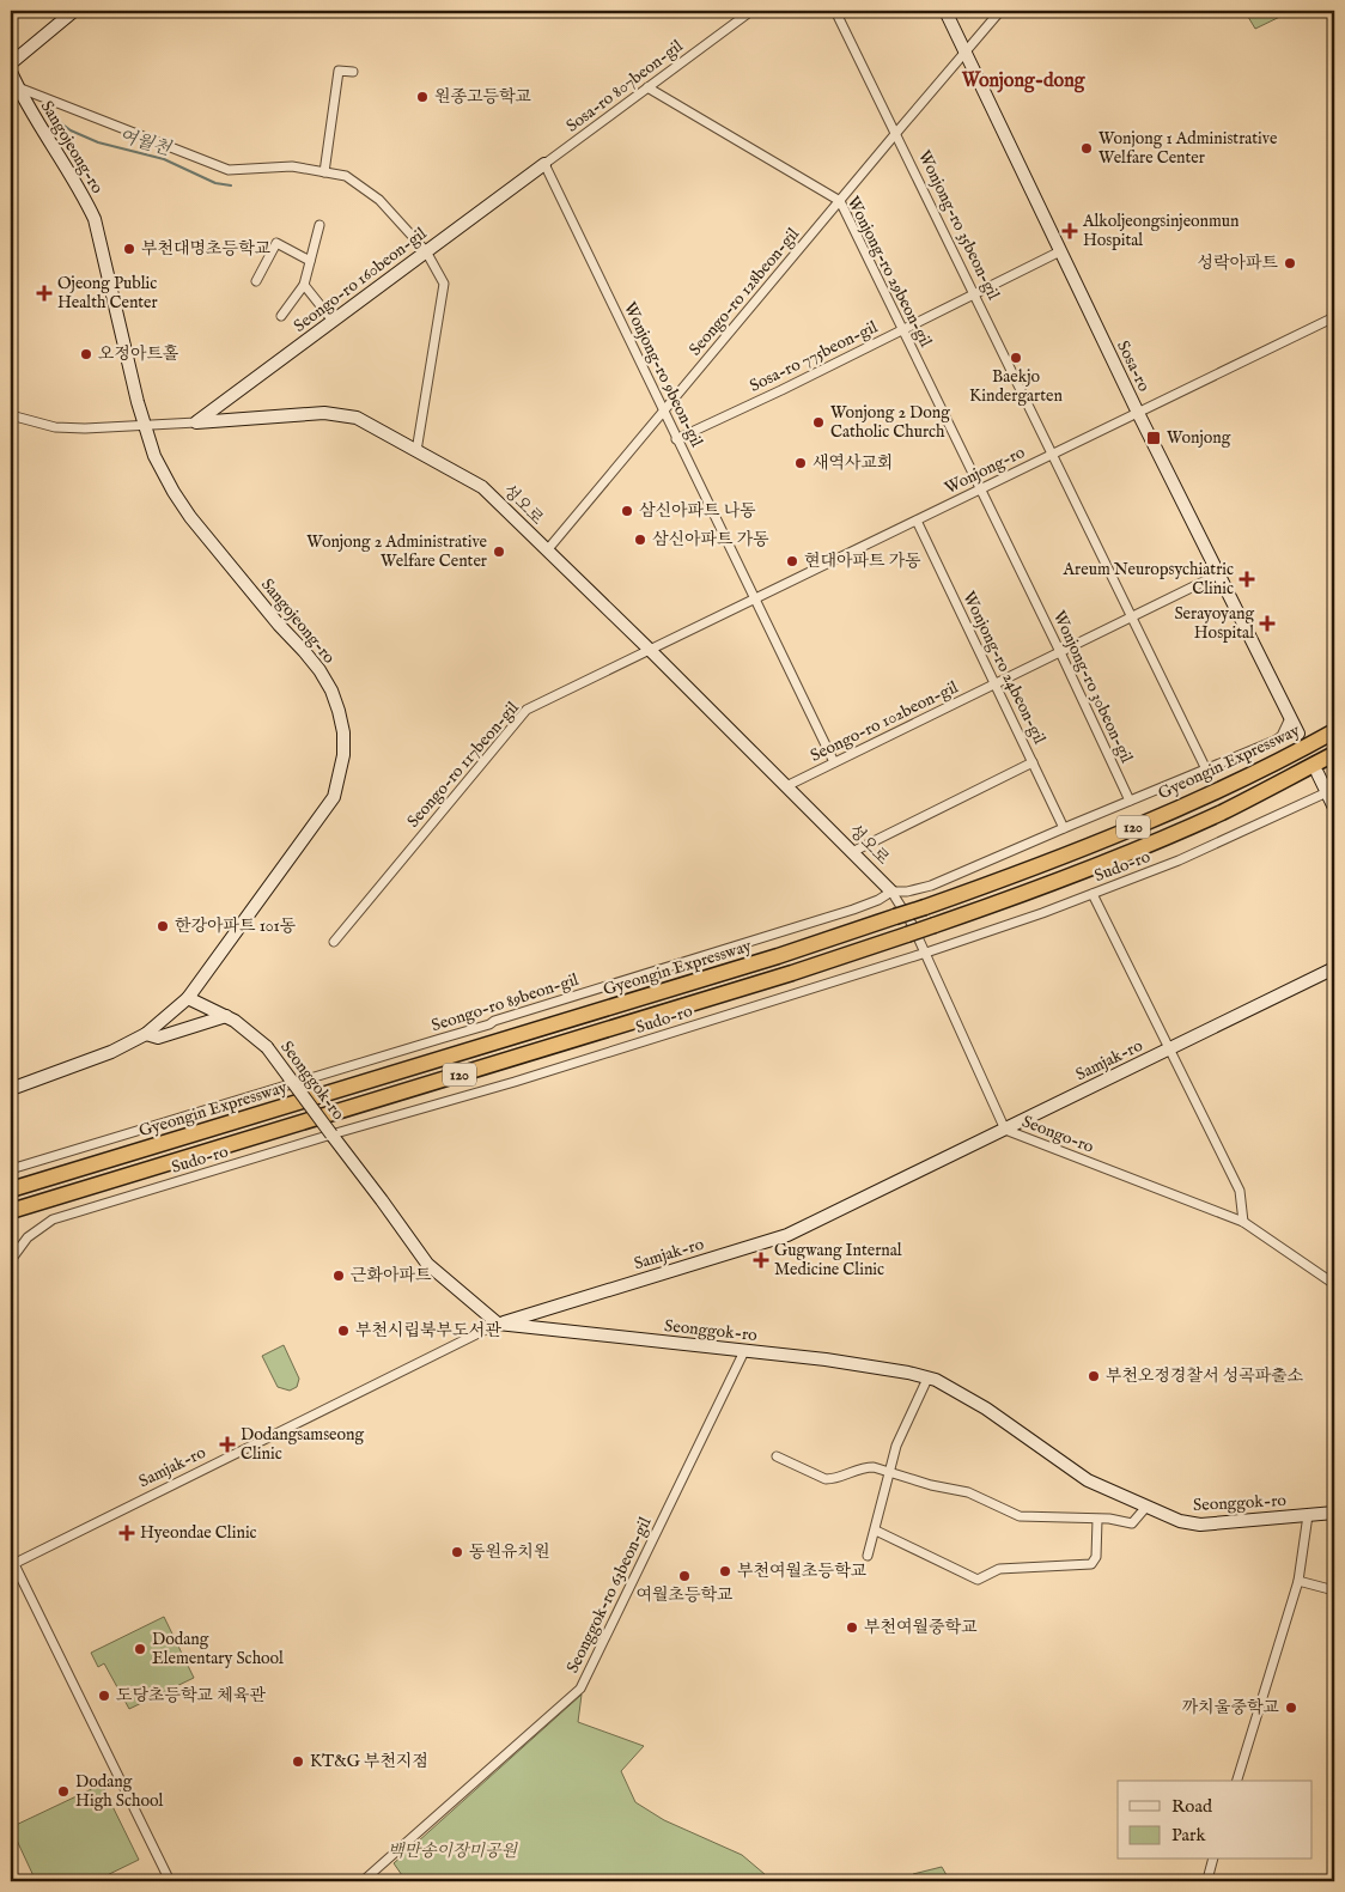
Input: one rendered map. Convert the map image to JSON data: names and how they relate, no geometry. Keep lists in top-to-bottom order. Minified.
{"streets":{"highway":["Gyeongin Expressway","120"],"street":["Sosa-ro 807beon-gil","Sangojeong-ro","Wonjong-ro 35beon-gil","Wonjong-ro 29beon-gil","Seongo-ro 160beon-gil","Seongo-ro 128beon-gil","Sosa-ro 775beon-gil","Sosa-ro","Wonjong-ro 9beon-gil","Wonjong-ro","성오로","Wonjong-ro 24beon-gil","Wonjong-ro 30beon-gil","Seongo-ro 102beon-gil","Seongo-ro 117beon-gil","Sudo-ro","Seongo-ro 89beon-gil","Samjak-ro","Seonggok-ro","Seongo-ro","Seonggok-ro 63beon-gil"]},"crossings":[["Sosa-ro 807beon-gil","Wonjong-ro 29beon-gil"],["Sosa-ro 807beon-gil","Seongo-ro 160beon-gil"],["Sosa-ro 807beon-gil","Wonjong-ro 9beon-gil"],["Sangojeong-ro","성오로"],["Sangojeong-ro","Seonggok-ro"],["Wonjong-ro 35beon-gil","Seongo-ro 128beon-gil"],["Wonjong-ro 35beon-gil","Sosa-ro 775beon-gil"],["Wonjong-ro 35beon-gil","Wonjong-ro"],["Wonjong-ro 35beon-gil","Seongo-ro 102beon-gil"],["Wonjong-ro 29beon-gil","Seongo-ro 128beon-gil"],["Wonjong-ro 29beon-gil","Sosa-ro 775beon-gil"],["Wonjong-ro 29beon-gil","Wonjong-ro"],["Wonjong-ro 29beon-gil","Wonjong-ro 30beon-gil"],["Seongo-ro 160beon-gil","Wonjong-ro 9beon-gil"],["Seongo-ro 160beon-gil","성오로"],["Seongo-ro 128beon-gil","Sosa-ro"],["Seongo-ro 128beon-gil","Wonjong-ro 9beon-gil"],["Seongo-ro 128beon-gil","성오로"],["Sosa-ro 775beon-gil","Sosa-ro"],["Sosa-ro 775beon-gil","Wonjong-ro 9beon-gil"],["Sosa-ro","Wonjong-ro"],["Sosa-ro","Seongo-ro 102beon-gil"],["Wonjong-ro 9beon-gil","Wonjong-ro"],["Wonjong-ro 9beon-gil","Seongo-ro 102beon-gil"],["Wonjong-ro","성오로"],["Wonjong-ro","Wonjong-ro 24beon-gil"],["Wonjong-ro","Wonjong-ro 30beon-gil"],["Wonjong-ro","Seongo-ro 117beon-gil"],["성오로","Seongo-ro 102beon-gil"],["성오로","Seongo-ro 117beon-gil"],["성오로","Seongo-ro 89beon-gil"],["성오로","Seongo-ro"],["Wonjong-ro 24beon-gil","Seongo-ro 102beon-gil"],["Wonjong-ro 30beon-gil","Seongo-ro 102beon-gil"],["Sudo-ro","Seonggok-ro"],["Sudo-ro","Seongo-ro"],["Seongo-ro 89beon-gil","Seongo-ro"],["Samjak-ro","Seonggok-ro"],["Samjak-ro","Seongo-ro"],["Seonggok-ro","Seonggok-ro 63beon-gil"]],"districts":["Wonjong-dong"],"water":["여월천"],"parks":["백만송이장미공원"],"places":{"other":["원종고등학교","Wonjong 1 Administrative Welfare Center","부천대명초등학교","성락아파트","오정아트홀","Baekjo Kindergarten","Wonjong 2 Dong Catholic Church","새역사교회","삼신아파트 나동","삼신아파트 가동","Wonjong 2 Administrative Welfare Center","현대아파트 가동","한강아파트 101동","근화아파트","부천시립북부도서관","부천오정경찰서 성곡파출소","동원유치원","부천여월초등학교","여월초등학교","부천여월중학교","Dodang Elementary School","도당초등학교 체육관","까치울중학교","KT&G 부천지점","Dodang High School"],"health":["Alkoljeongsinjeonmun Hospital","Ojeong Public Health Center","Areum Neuropsychiatric Clinic","Serayoyang Hospital","Gugwang Internal Medicine Clinic","Dodangsamseong Clinic","Hyeondae Clinic"],"transit":["Wonjong"]},"legend":["Road","Park"]}
